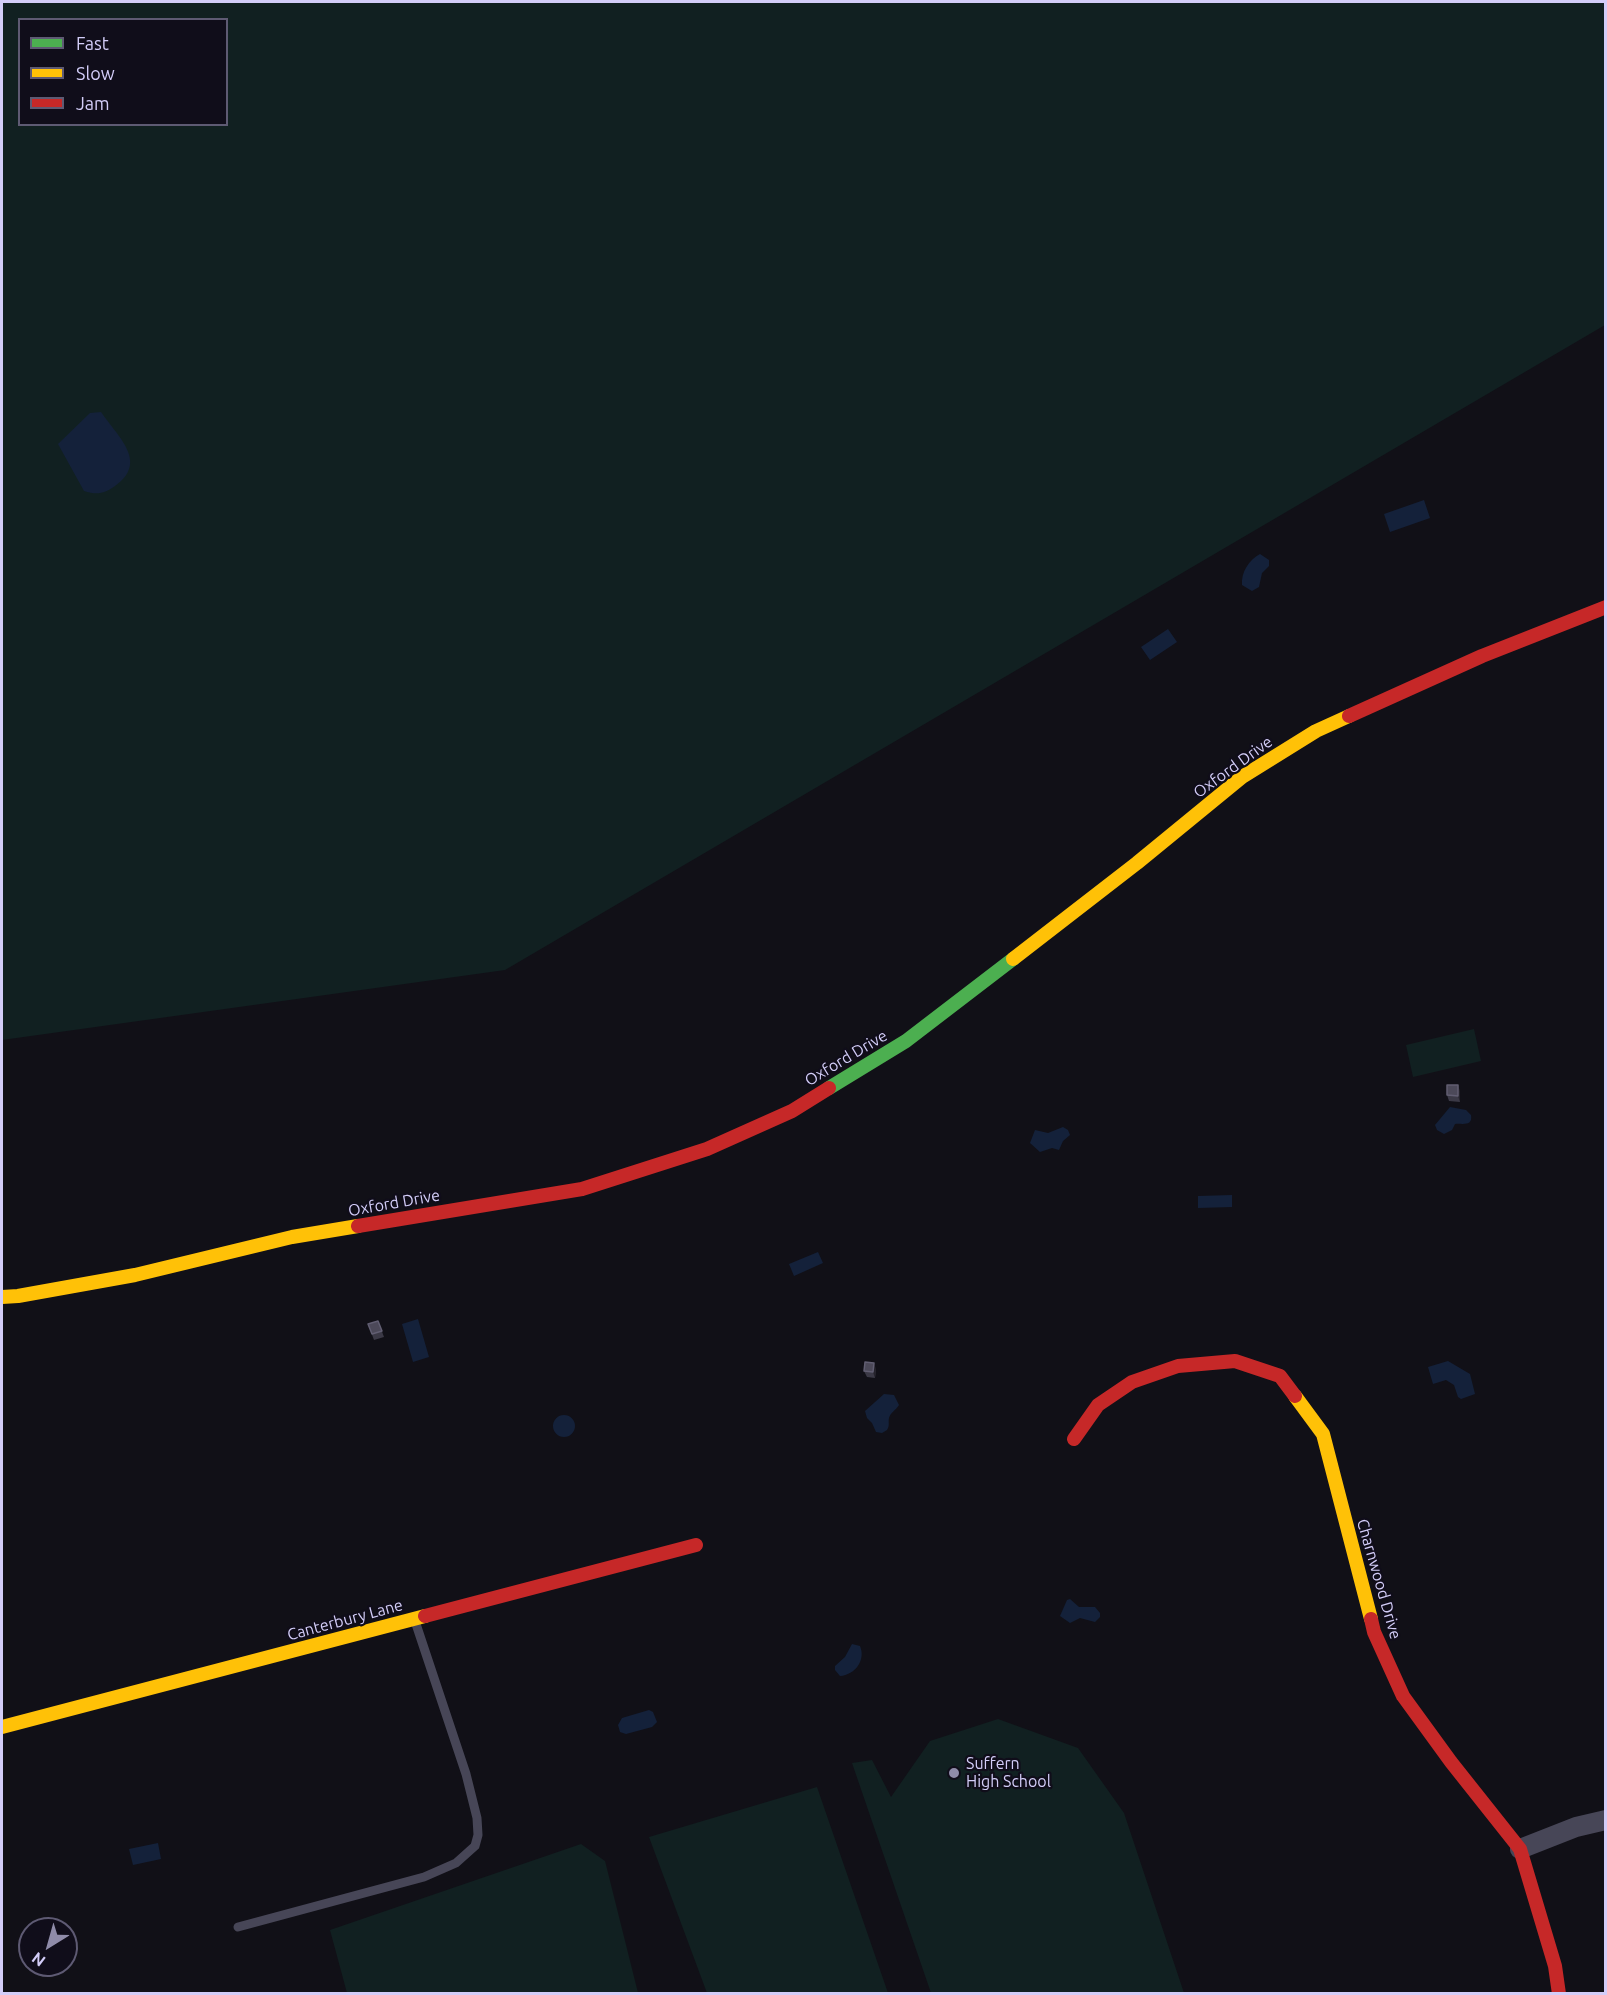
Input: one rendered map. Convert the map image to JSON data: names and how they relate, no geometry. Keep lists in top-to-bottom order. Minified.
{"streets":{"street":["Oxford Drive","Charnwood Drive","Canterbury Lane"]},"places":["Suffern High School"],"legend":["Fast","Slow","Jam"],"north":"bottom left"}
